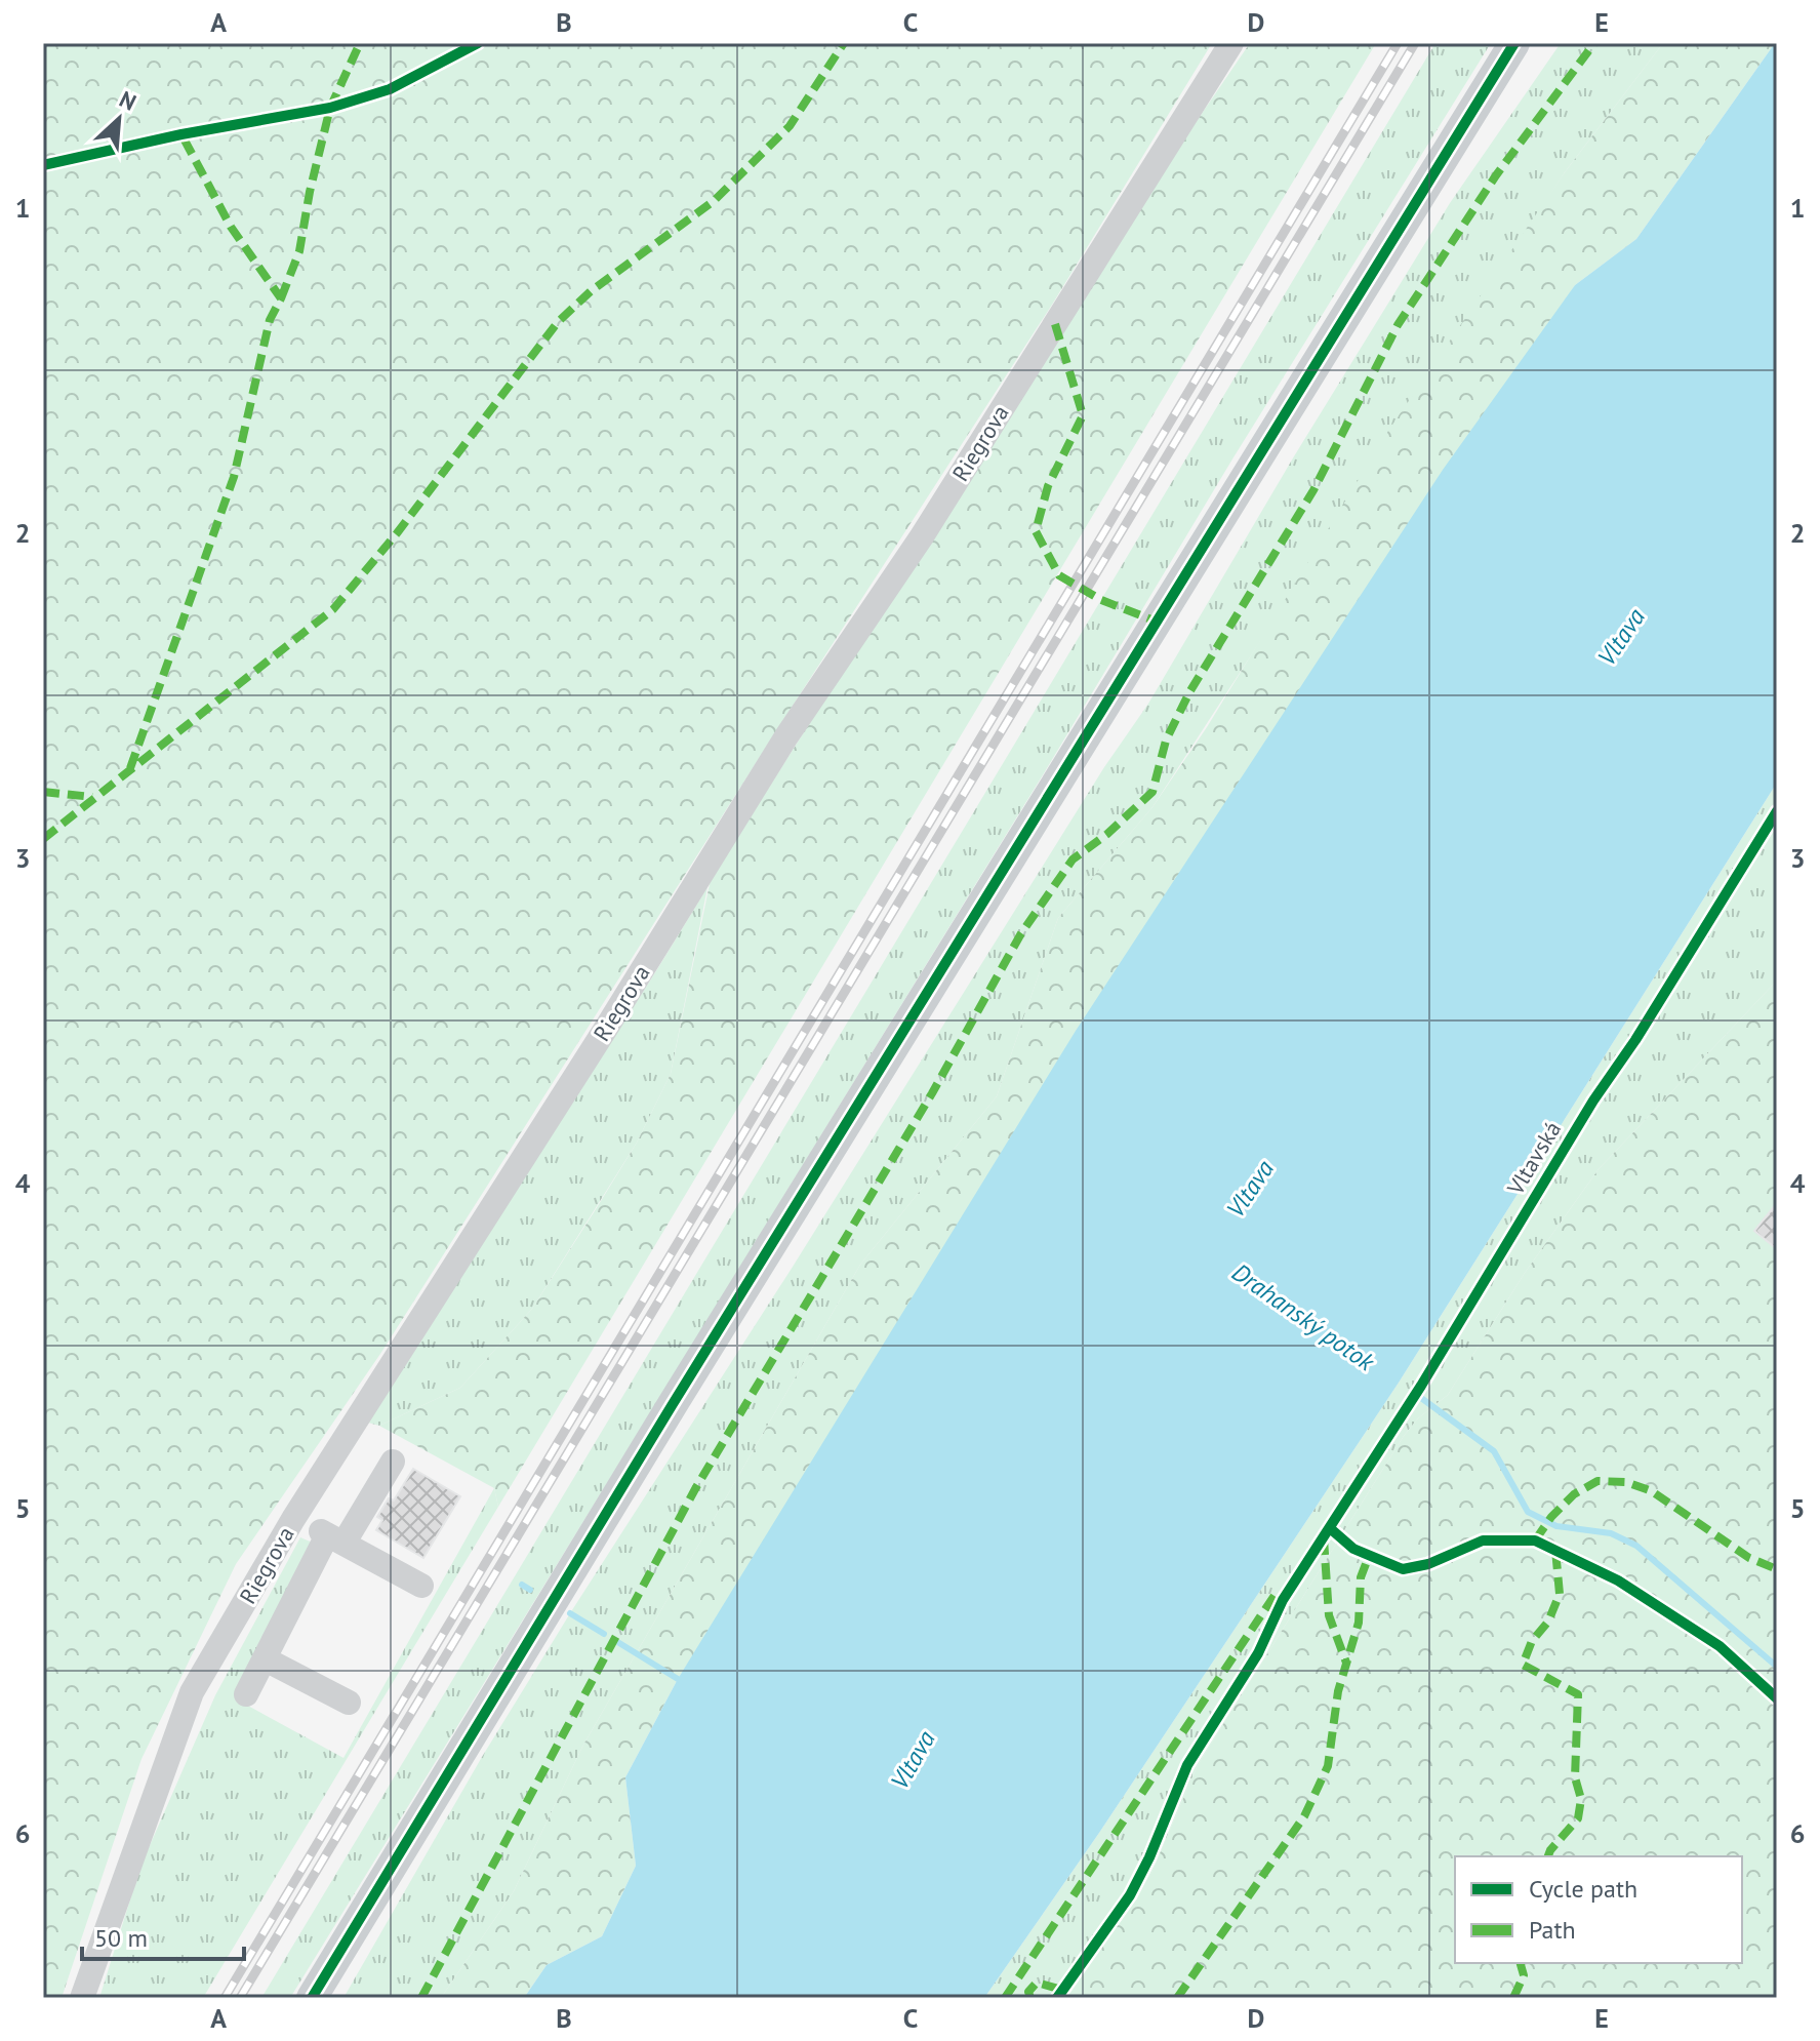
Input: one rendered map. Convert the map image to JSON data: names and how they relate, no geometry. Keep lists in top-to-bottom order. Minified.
{"streets":{"street":["Riegrova"],"cycle path":["Vltavská"]},"water":["Vltava","Drahanský potok"],"legend":["Cycle path","Path"],"scale_bar":"50 m","north":"top right","grid":{"columns":["A","B","C","D","E"],"rows":["1","2","3","4","5","6"]}}
